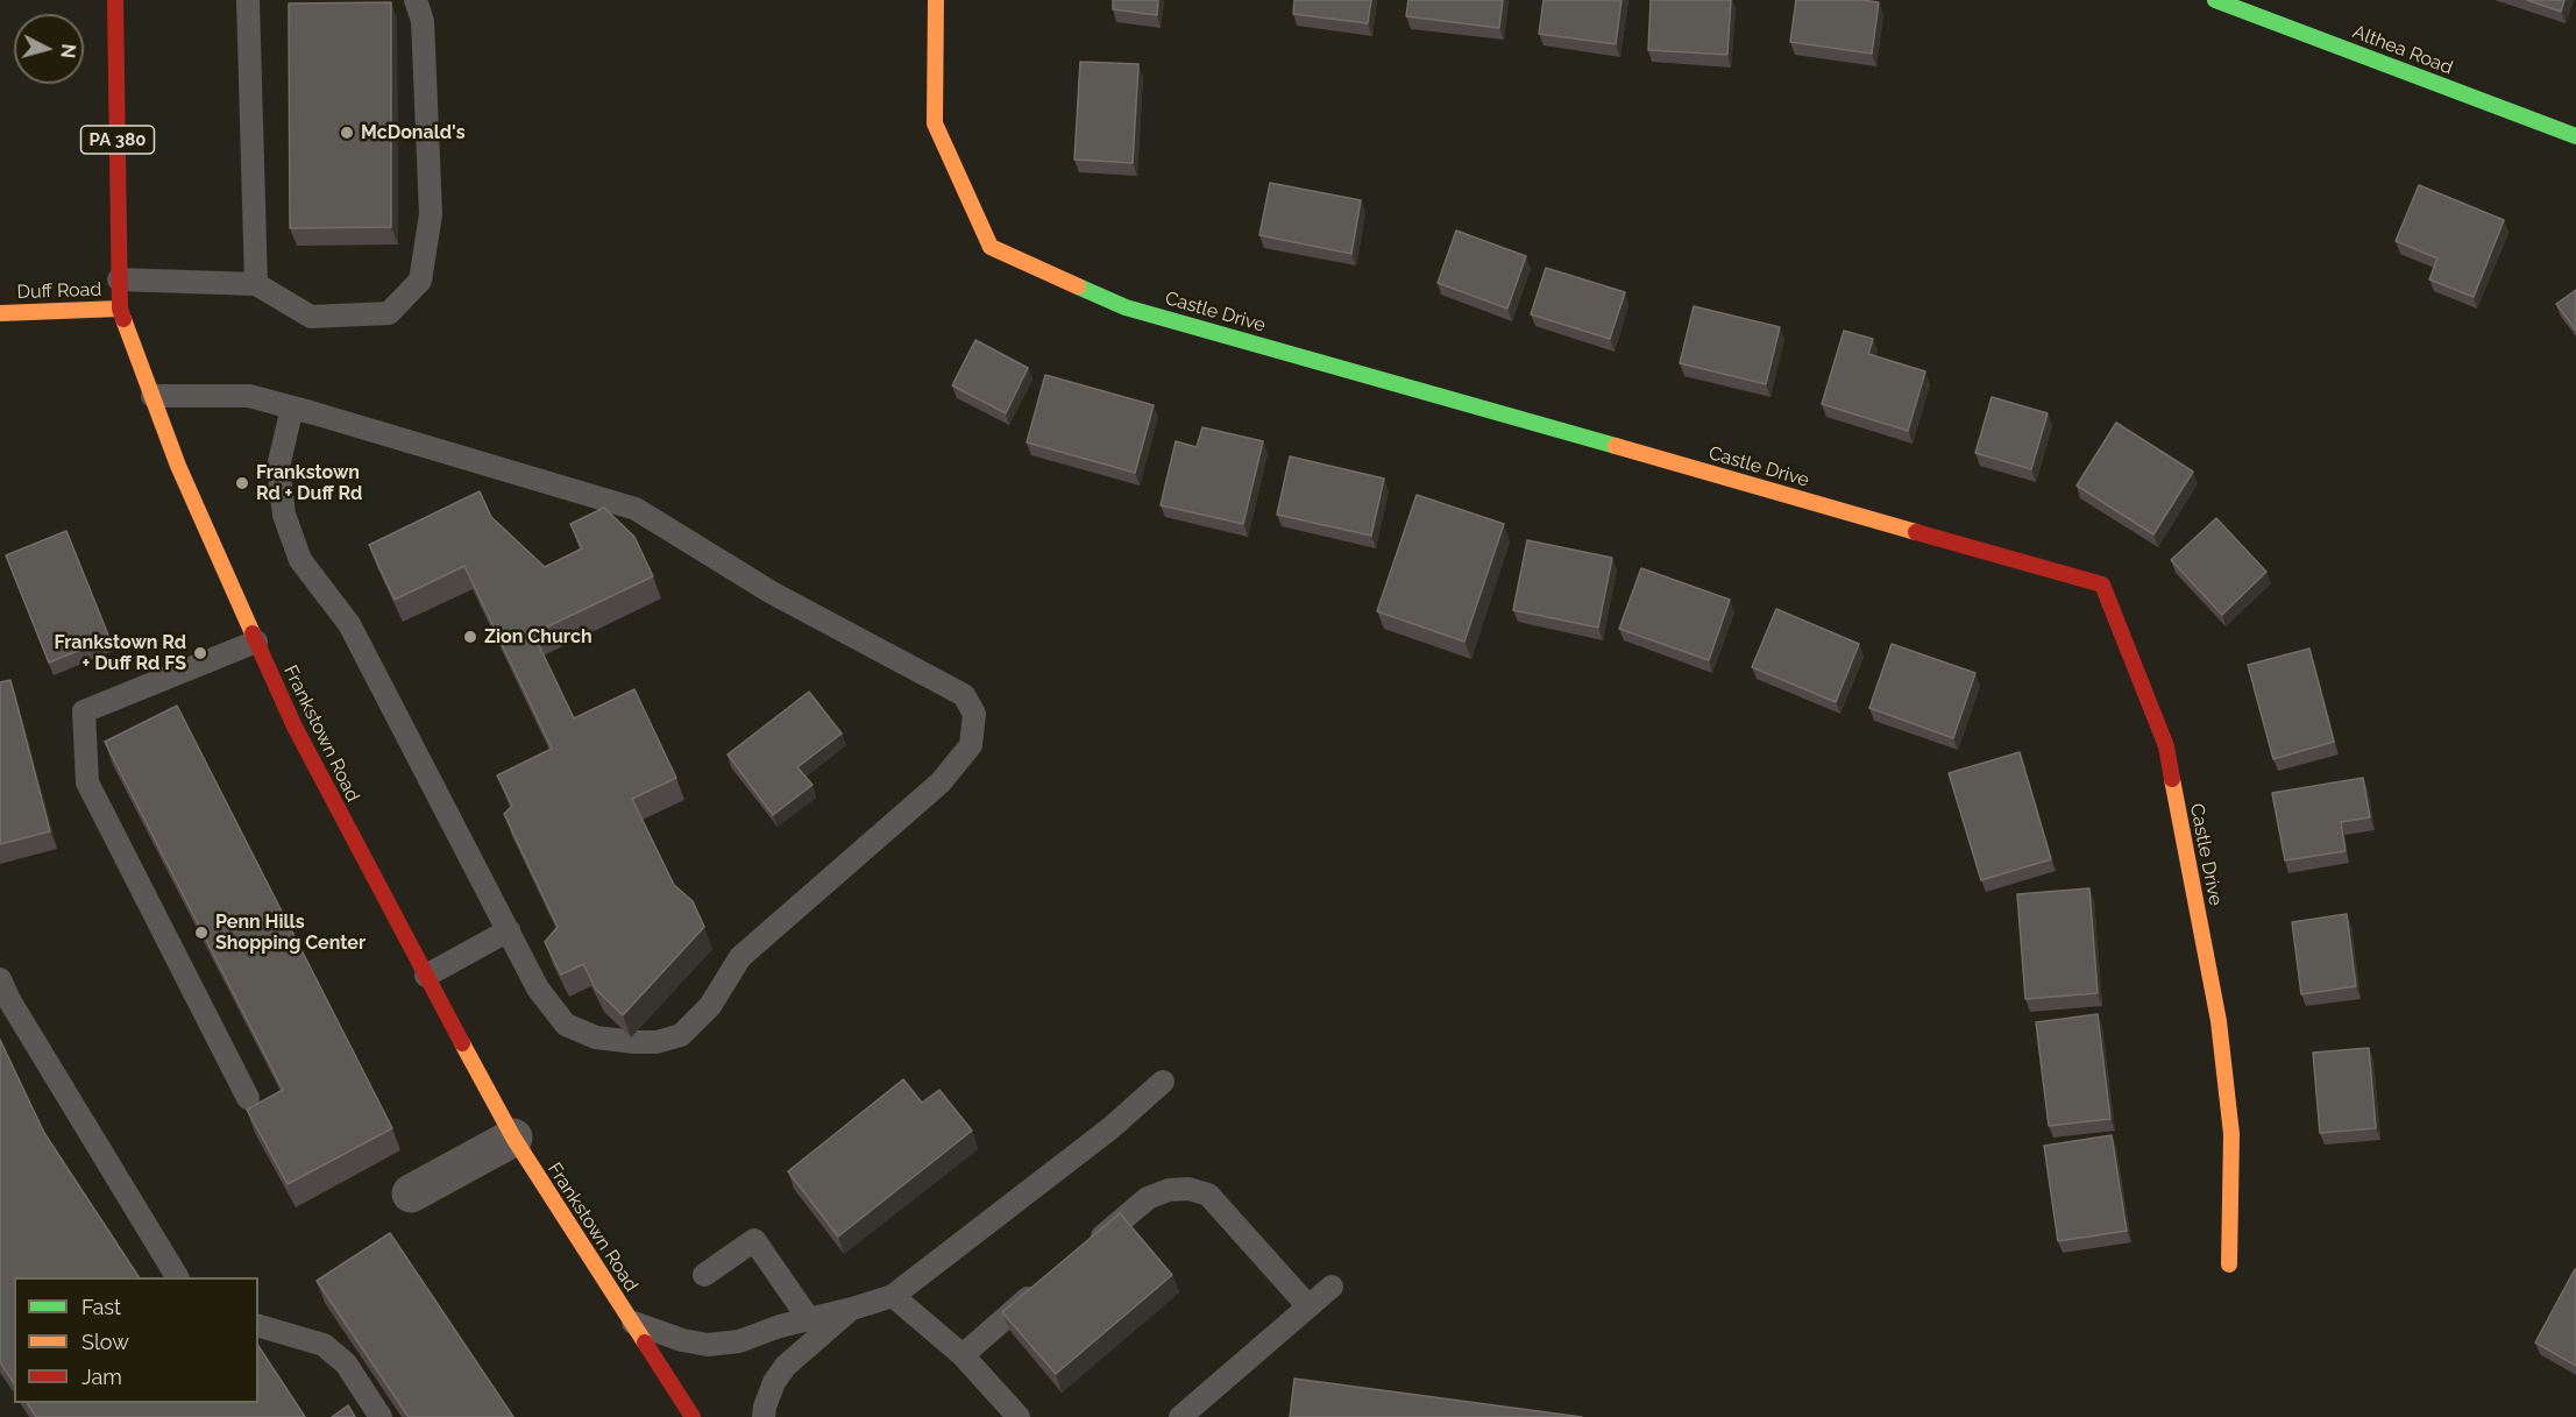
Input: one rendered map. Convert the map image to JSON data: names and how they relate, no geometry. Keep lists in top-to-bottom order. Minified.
{"streets":{"street":["Althea Road","PA 380","Duff Road","Castle Drive","Frankstown Road"]},"crossings":[["Duff Road","Frankstown Road"]],"places":["McDonald's","Frankstown Rd + Duff Rd","Zion Church","Frankstown Rd + Duff Rd FS","Penn Hills Shopping Center"],"legend":["Fast","Slow","Jam"],"north":"right"}
